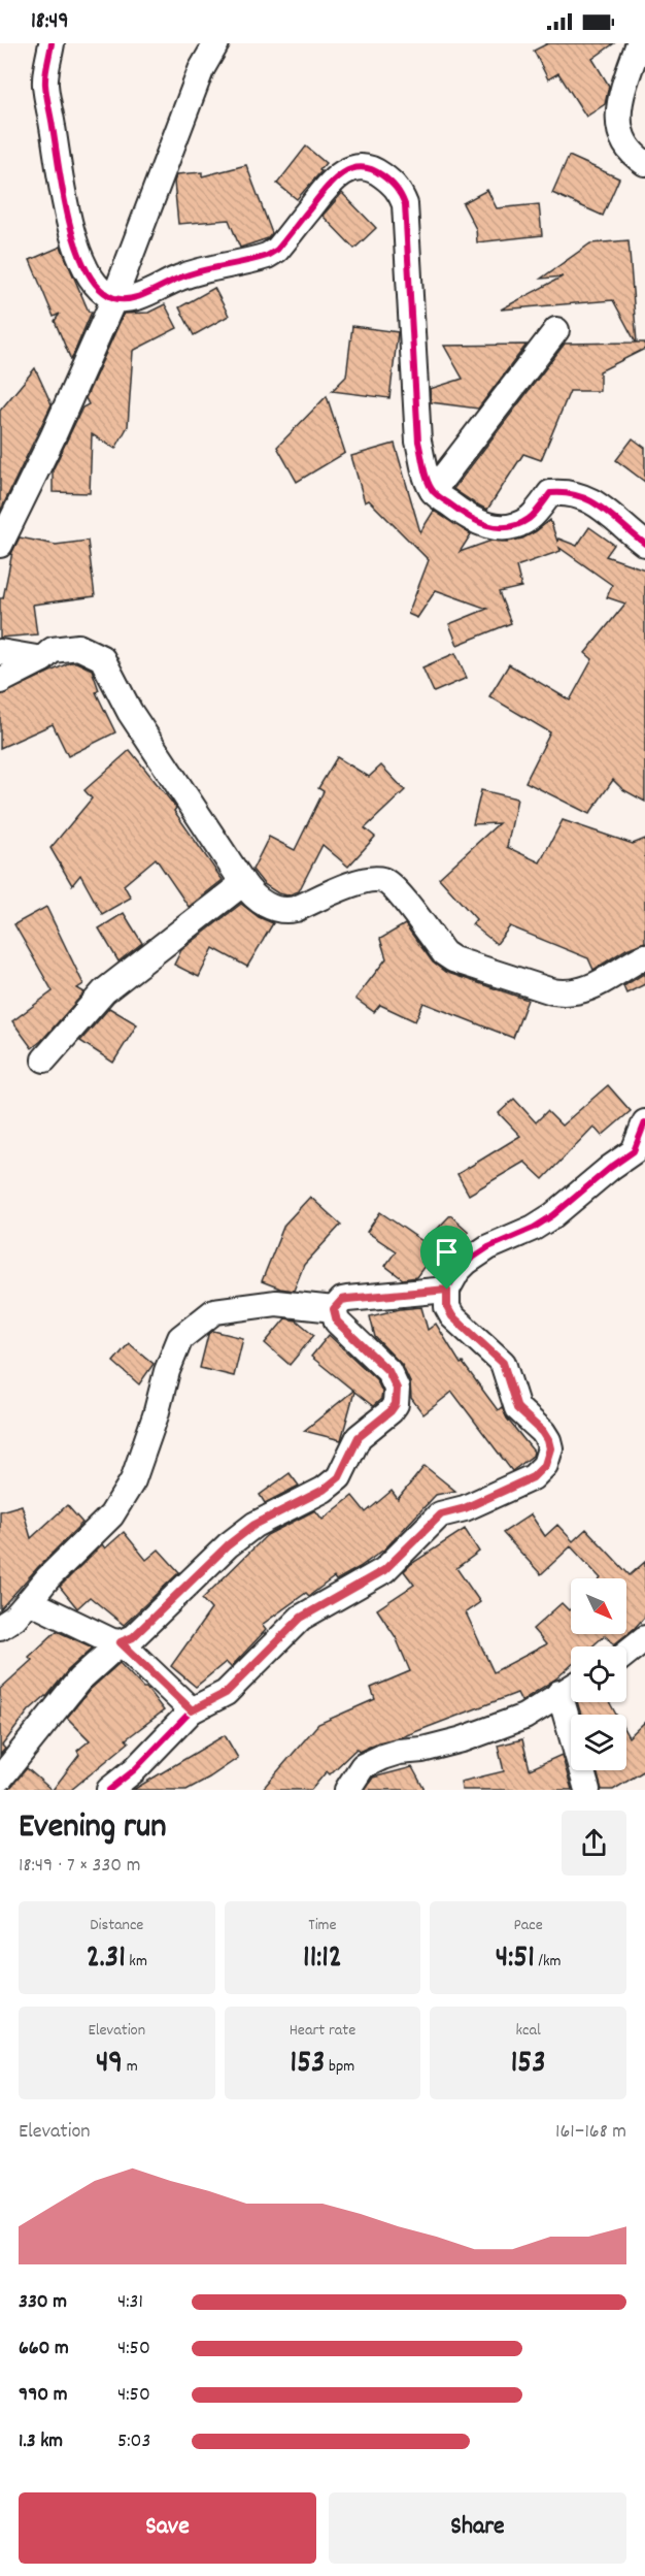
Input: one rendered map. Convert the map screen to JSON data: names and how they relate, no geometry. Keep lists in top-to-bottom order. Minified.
{"north":"bottom right","page":{"status":"18:49","heading":["Evening run","18:49 · 7 × 330 m"],"stats":[["Distance","2.31 km"],["Time","11:12"],["Pace","4:51 /km"],["Elevation","49 m"],["Heart rate","153 bpm"],["kcal","153"]],"chart":["Elevation","161–168 m"],"list":[{"name":"330 m","note":"4:31"},{"name":"660 m","note":"4:50"},{"name":"990 m","note":"4:50"},{"name":"1.3 km","note":"5:03"}],"buttons":["Save","Share"]}}
